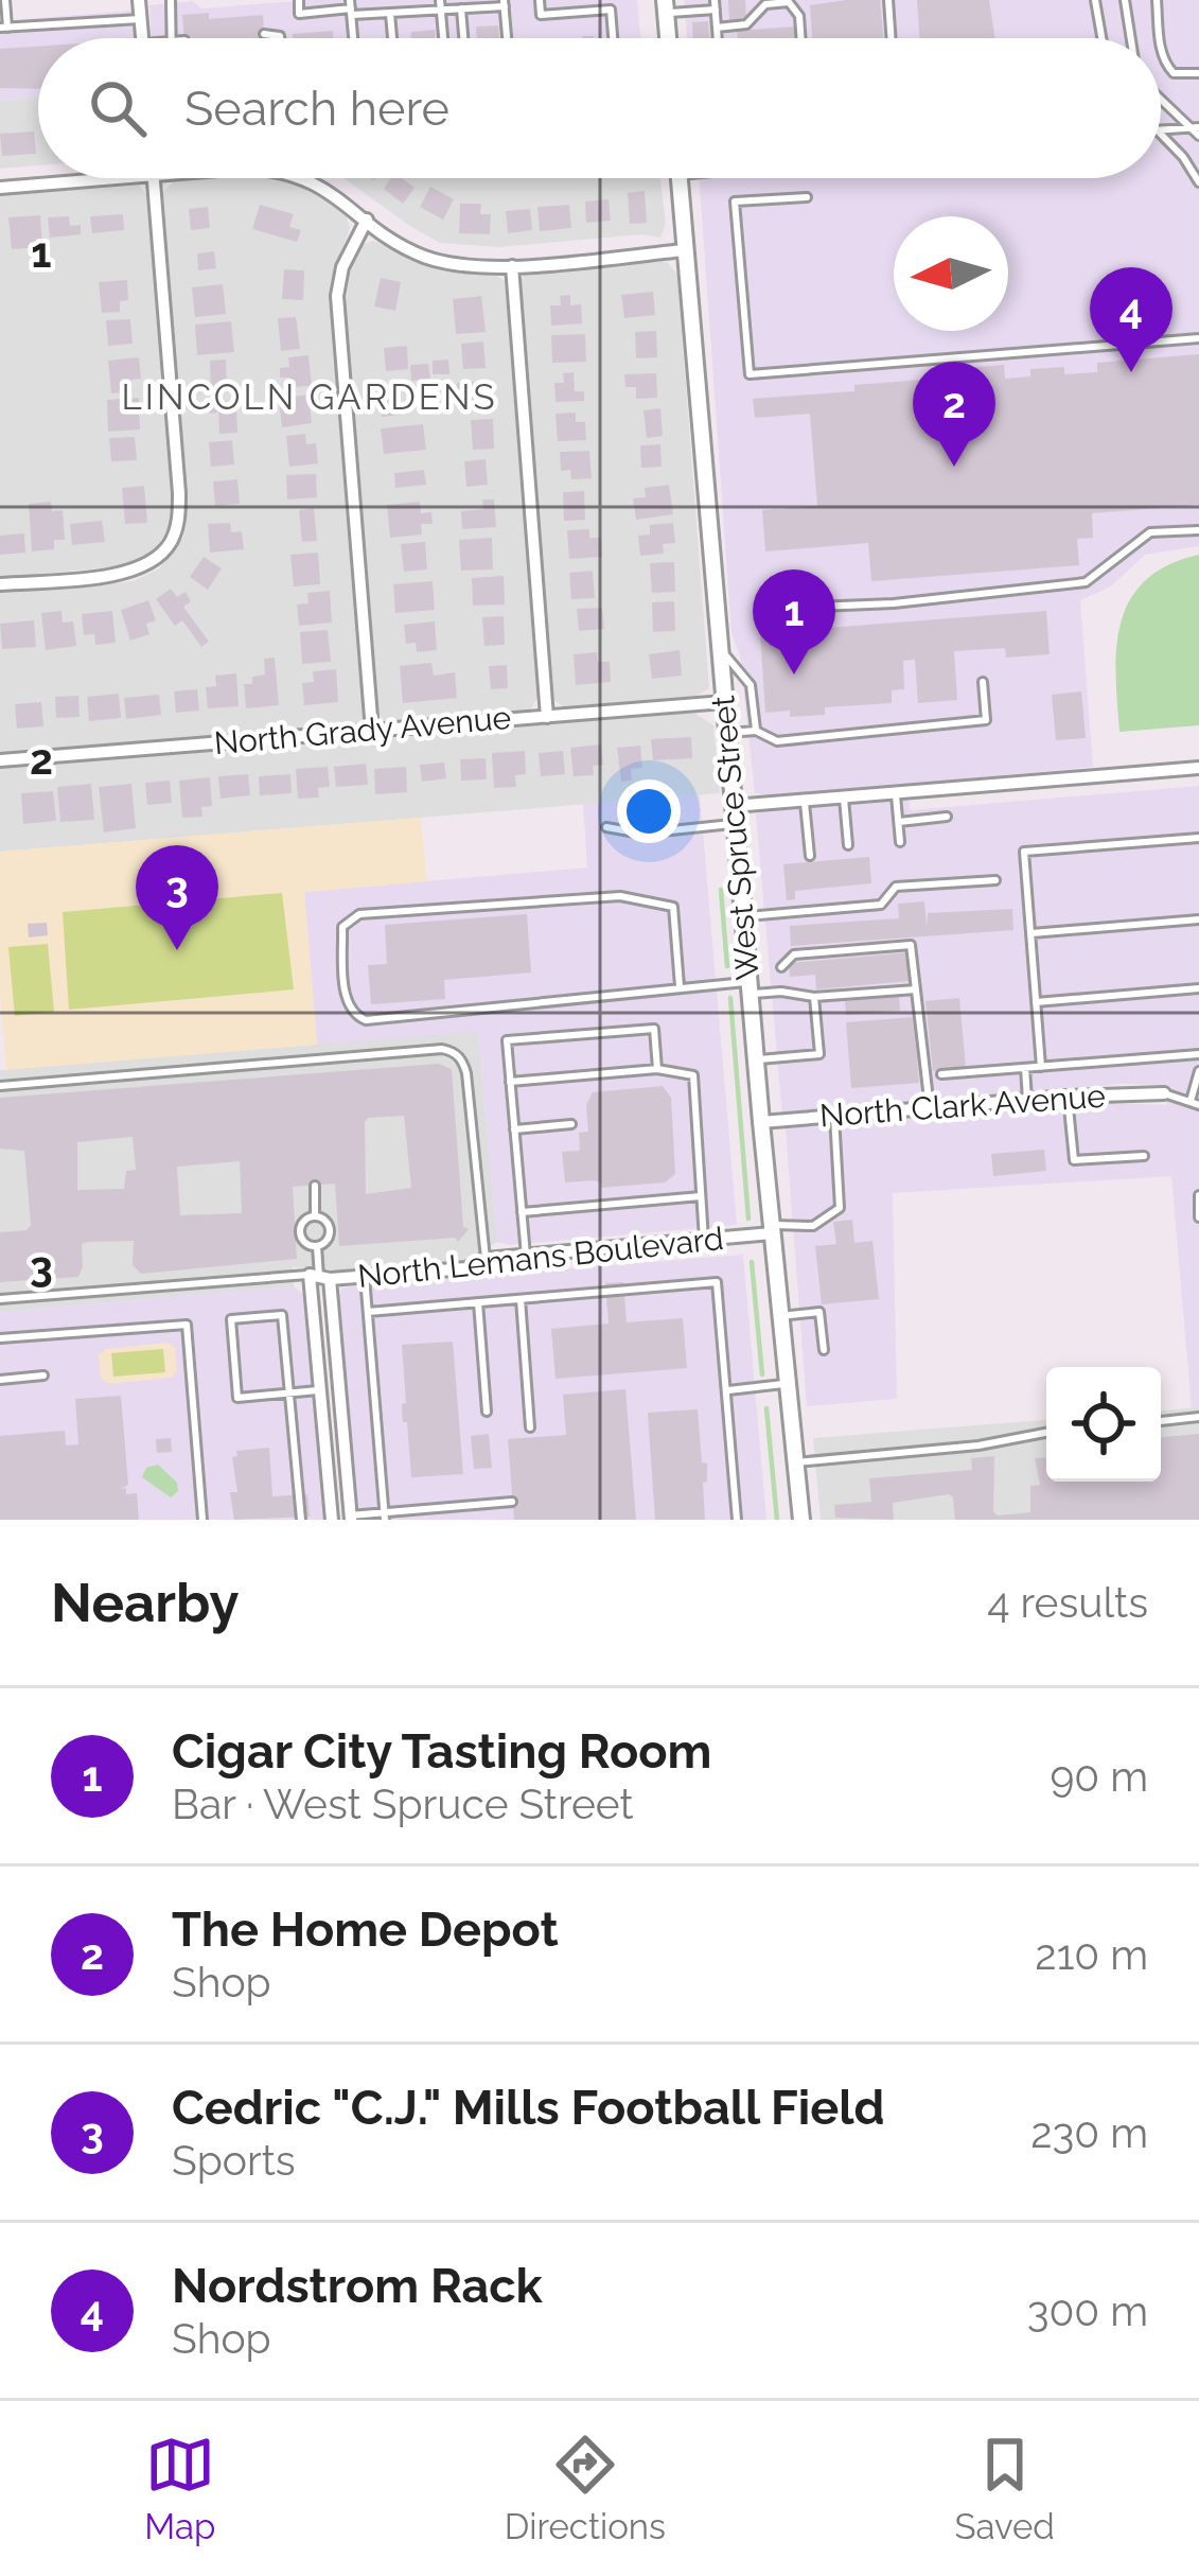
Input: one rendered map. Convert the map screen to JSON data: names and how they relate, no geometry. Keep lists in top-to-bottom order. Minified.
{"streets":{"street":["North Grady Avenue","West Spruce Street","North Clark Avenue","North Lemans Boulevard"]},"crossings":[["North Grady Avenue","West Spruce Street"],["West Spruce Street","North Clark Avenue"],["West Spruce Street","North Lemans Boulevard"]],"districts":["LINCOLN GARDENS"],"north":"left","page":{"search":"Search here","pins":["4","2","1","3"],"heading":["Nearby","4 results"],"list":[{"mark":"1","name":"Cigar City Tasting Room","note":"Bar · West Spruce Street","value":"90 m"},{"mark":"2","name":"The Home Depot","note":"Shop","value":"210 m"},{"mark":"3","name":"Cedric \"C.J.\" Mills Football Field","note":"Sports","value":"230 m"},{"mark":"4","name":"Nordstrom Rack","note":"Shop","value":"300 m"}],"nav":["Map","Directions","Saved"]},"grid":{"rows":["1","2","3"]}}
